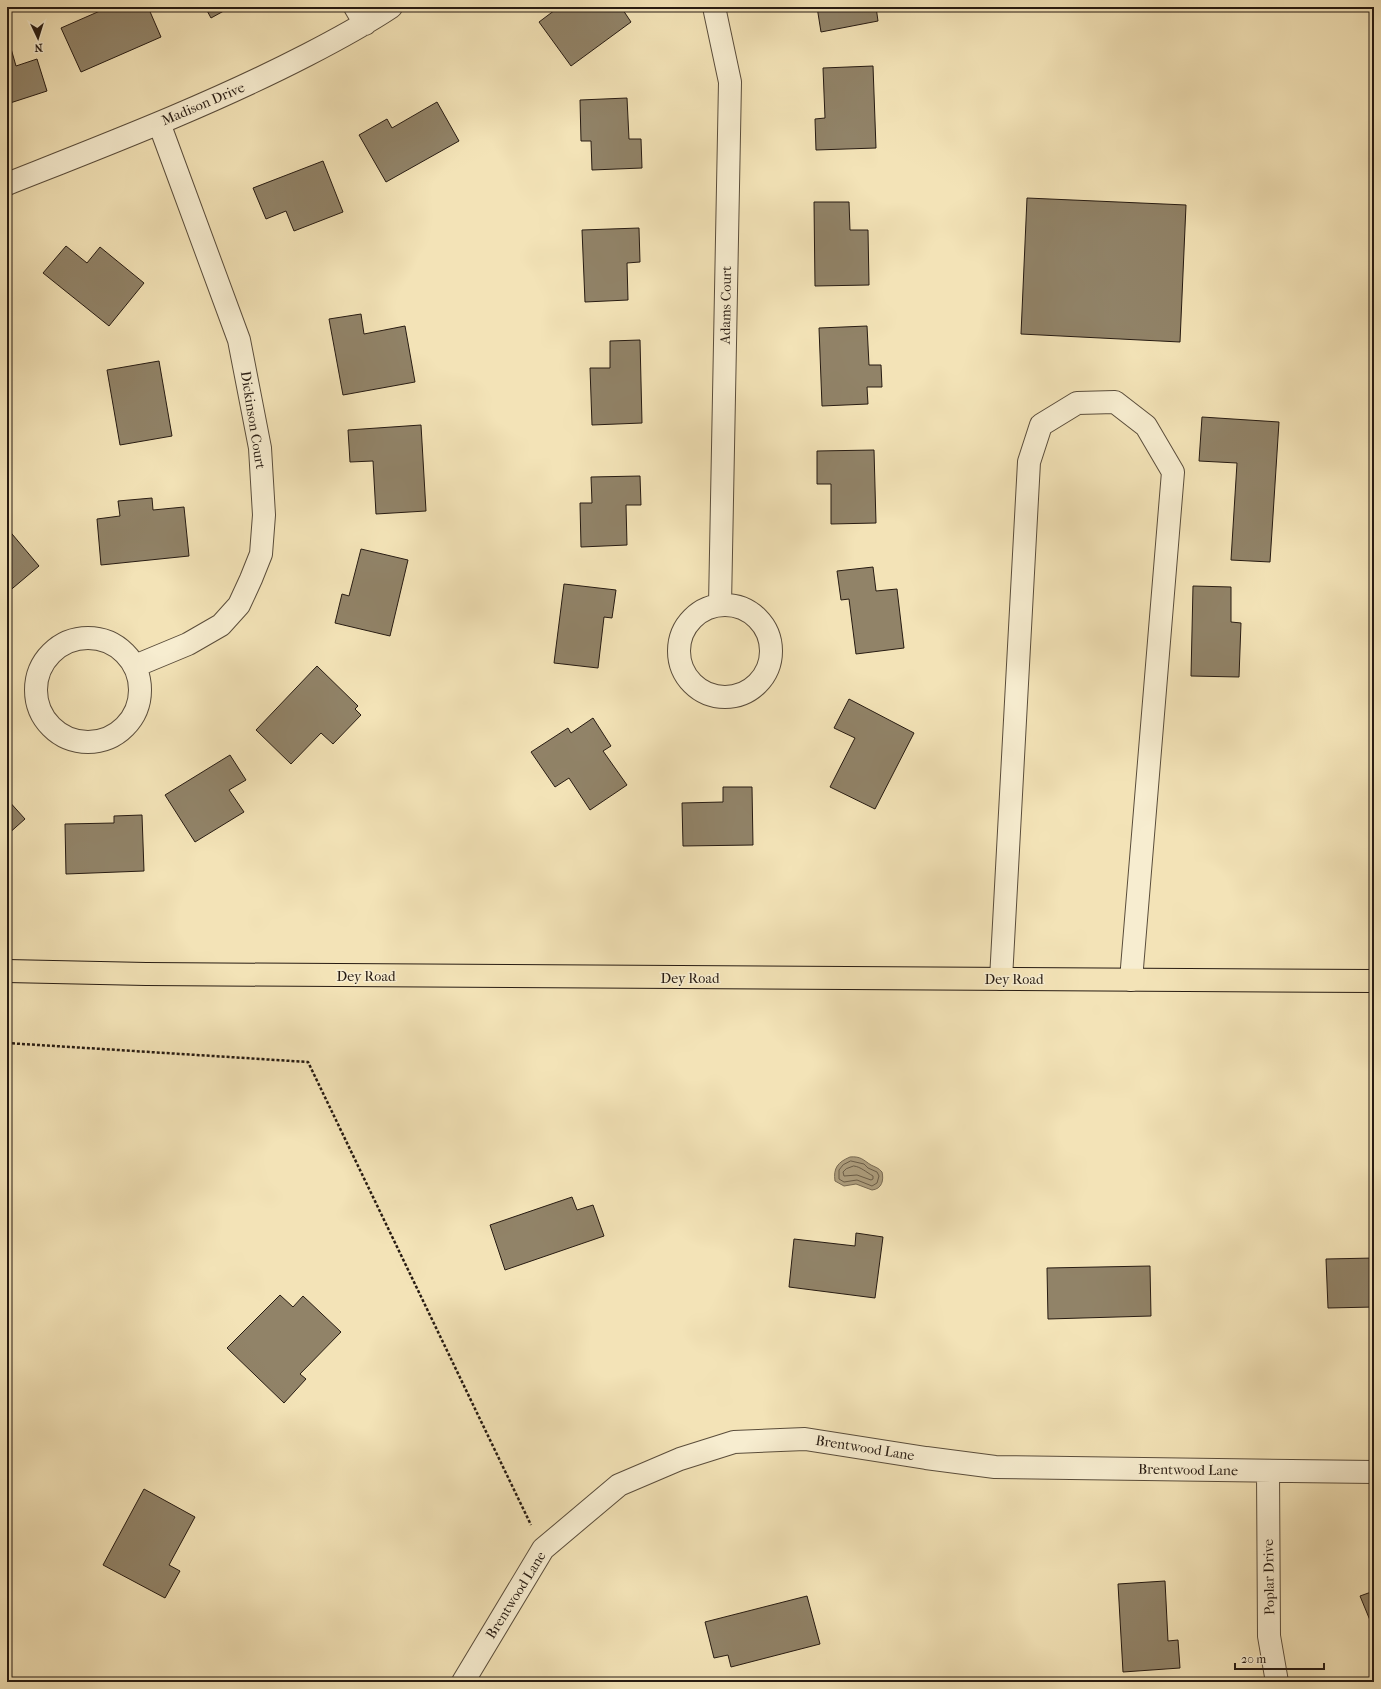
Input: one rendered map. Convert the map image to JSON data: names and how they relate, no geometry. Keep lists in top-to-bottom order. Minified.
{"streets":{"main road":["Dey Road"],"street":["Madison Drive","Adams Court","Dickinson Court","Brentwood Lane","Poplar Drive"]},"crossings":[["Madison Drive","Dickinson Court"],["Brentwood Lane","Poplar Drive"]],"scale_bar":"20 m","north":"bottom"}
